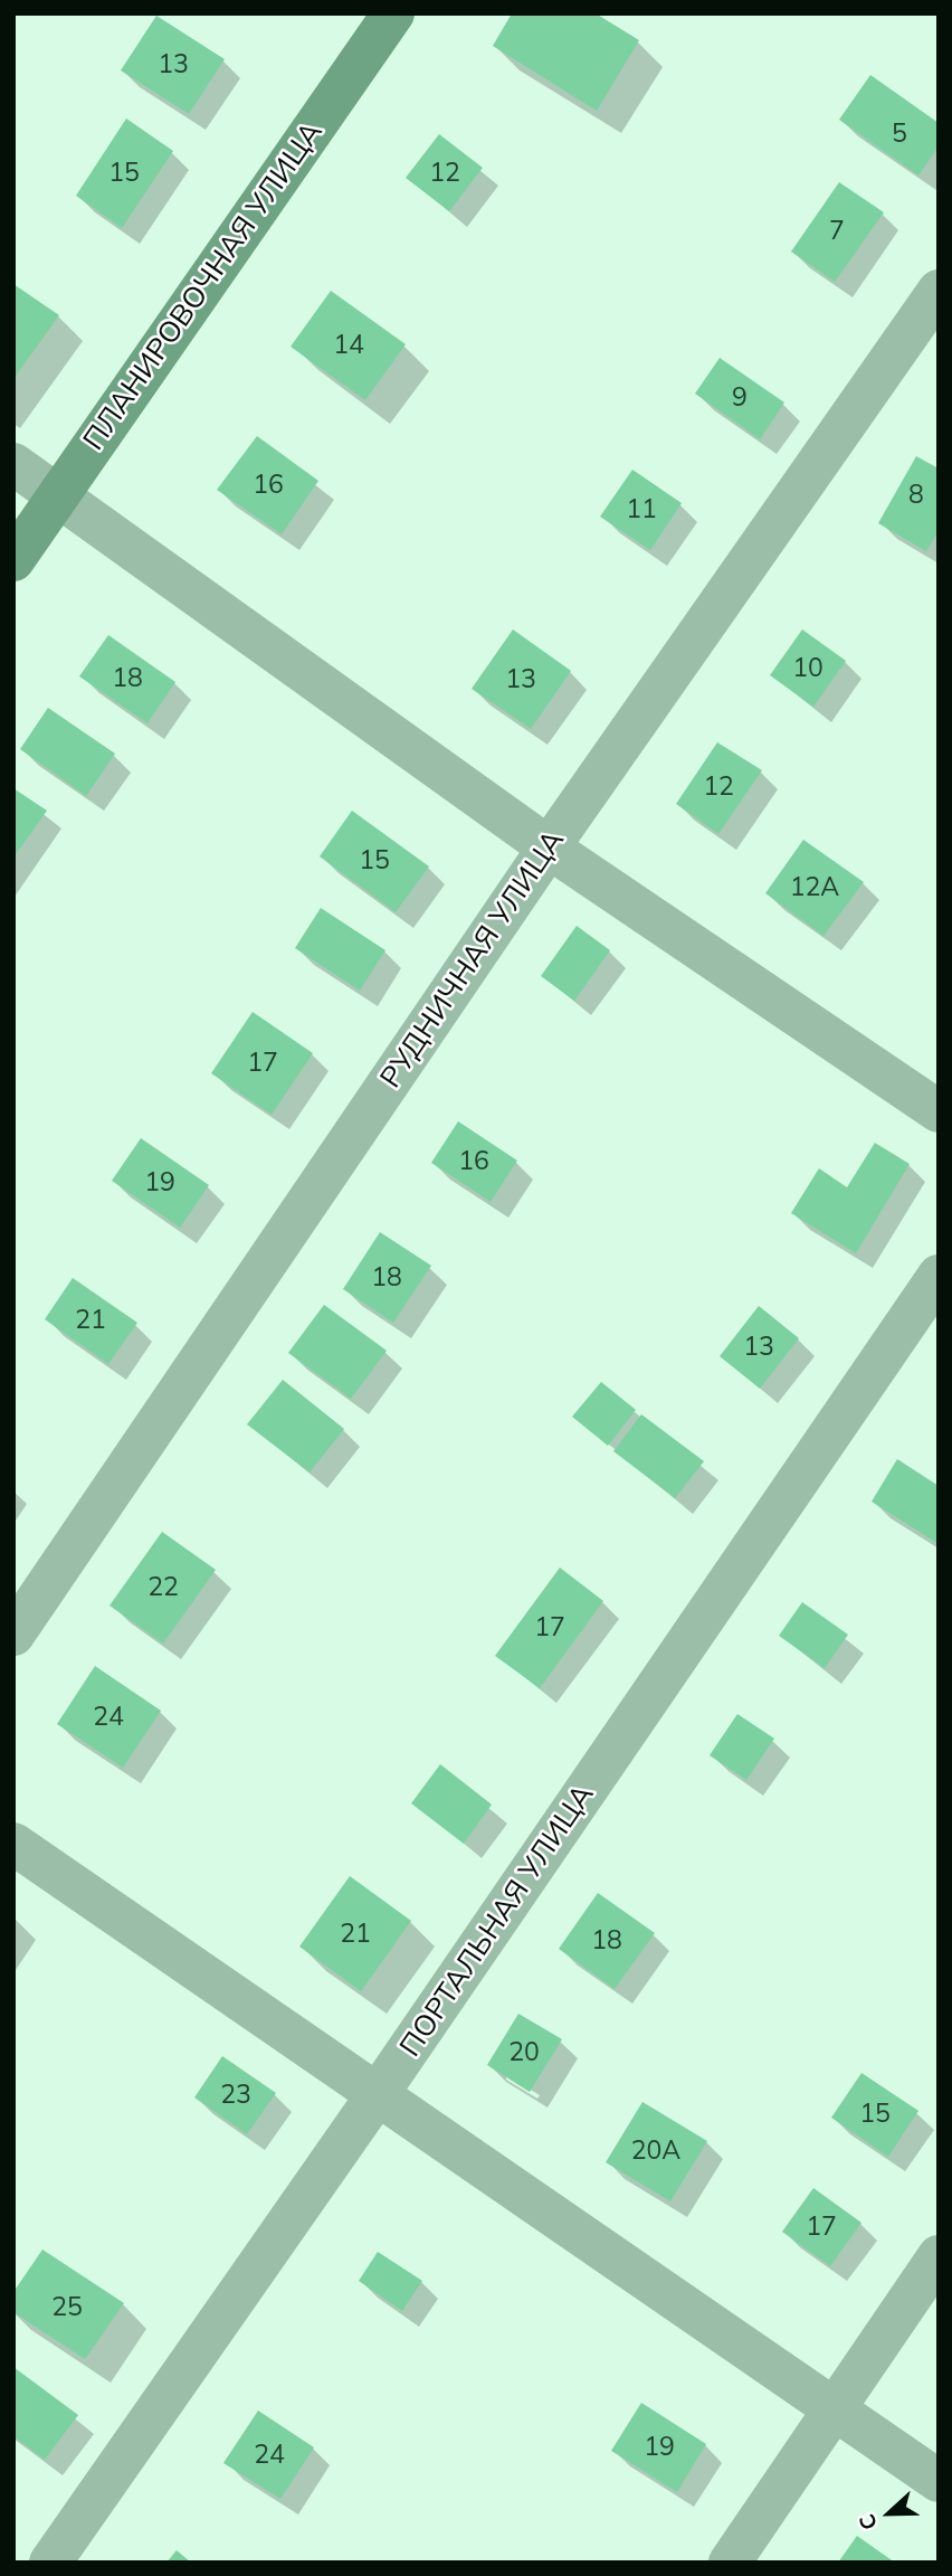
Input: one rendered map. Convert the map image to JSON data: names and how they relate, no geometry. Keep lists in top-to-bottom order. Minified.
{"streets":{"main road":["ПЛАНИРОВОЧНАЯ УЛИЦА"],"street":["РУДНИЧНАЯ УЛИЦА","ПОРТАЛЬНАЯ УЛИЦА"]},"house_numbers":["13","5","15","12","7","14","9","16","8","11","10","18","13","12","15","12А","17","16","19","18","21","13","22","17","24","21","18","20","23","15","20А","17","25","19","24"],"north":"left"}
